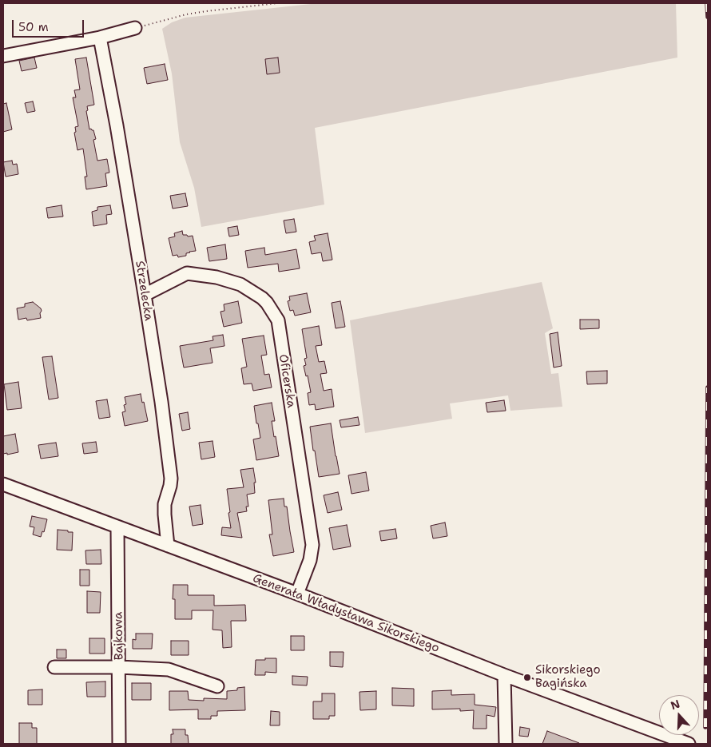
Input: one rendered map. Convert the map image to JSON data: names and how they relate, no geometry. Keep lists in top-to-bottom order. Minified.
{"streets":{"street":["Strzelecka","Oficerska","Generała Władysława Sikorskiego","Bajkowa"]},"crossings":[["Strzelecka","Oficerska"],["Strzelecka","Generała Władysława Sikorskiego"],["Oficerska","Generała Władysława Sikorskiego"],["Generała Władysława Sikorskiego","Bajkowa"]],"places":["Sikorskiego Bagińska"],"scale_bar":"50 m","north":"top"}
